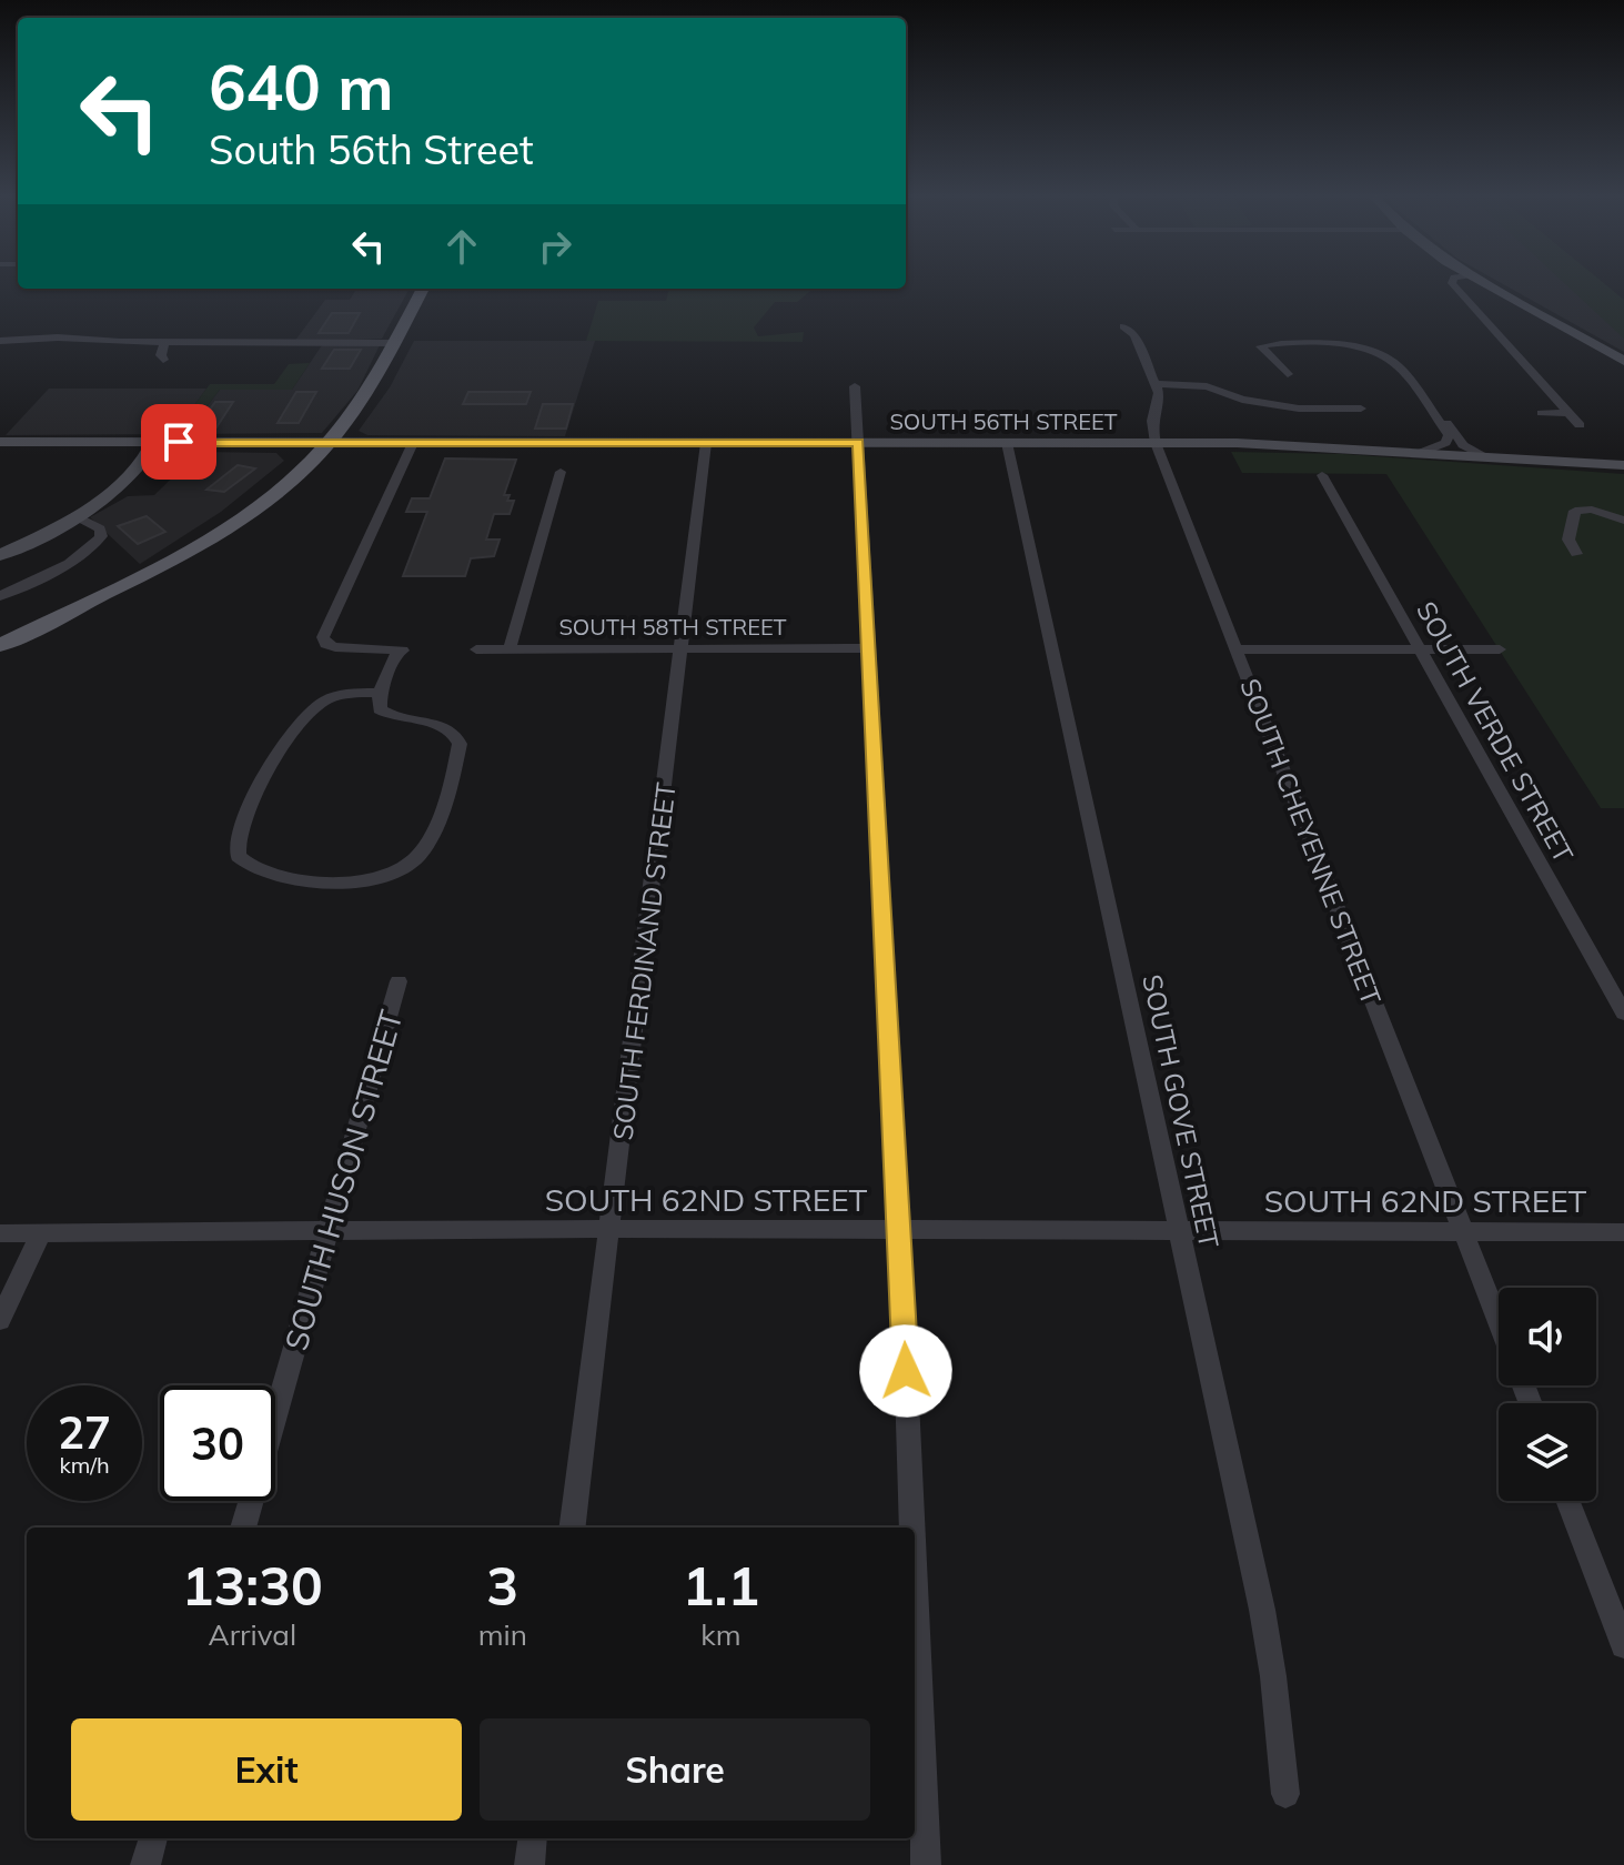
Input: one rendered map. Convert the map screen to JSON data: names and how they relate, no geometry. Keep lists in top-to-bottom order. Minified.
{"streets":{"main road":["SOUTH 56TH STREET"],"street":["SOUTH 58TH STREET","SOUTH VERDE STREET","SOUTH CHEYENNE STREET","SOUTH FERDINAND STREET","SOUTH GOVE STREET","SOUTH HUSON STREET","SOUTH 62ND STREET"]},"crossings":[["SOUTH 56TH STREET","SOUTH CHEYENNE STREET"],["SOUTH 56TH STREET","SOUTH FERDINAND STREET"],["SOUTH 56TH STREET","SOUTH GOVE STREET"],["SOUTH 58TH STREET","SOUTH FERDINAND STREET"],["SOUTH CHEYENNE STREET","SOUTH 62ND STREET"],["SOUTH FERDINAND STREET","SOUTH 62ND STREET"],["SOUTH GOVE STREET","SOUTH 62ND STREET"],["SOUTH HUSON STREET","SOUTH 62ND STREET"]],"page":{"turn":["640 m","South 56th Street"],"speed":"27 km/h","limit":"30","eta":["13:30","Arrival","3","min","1.1","km"],"buttons":["Exit","Share"]}}
